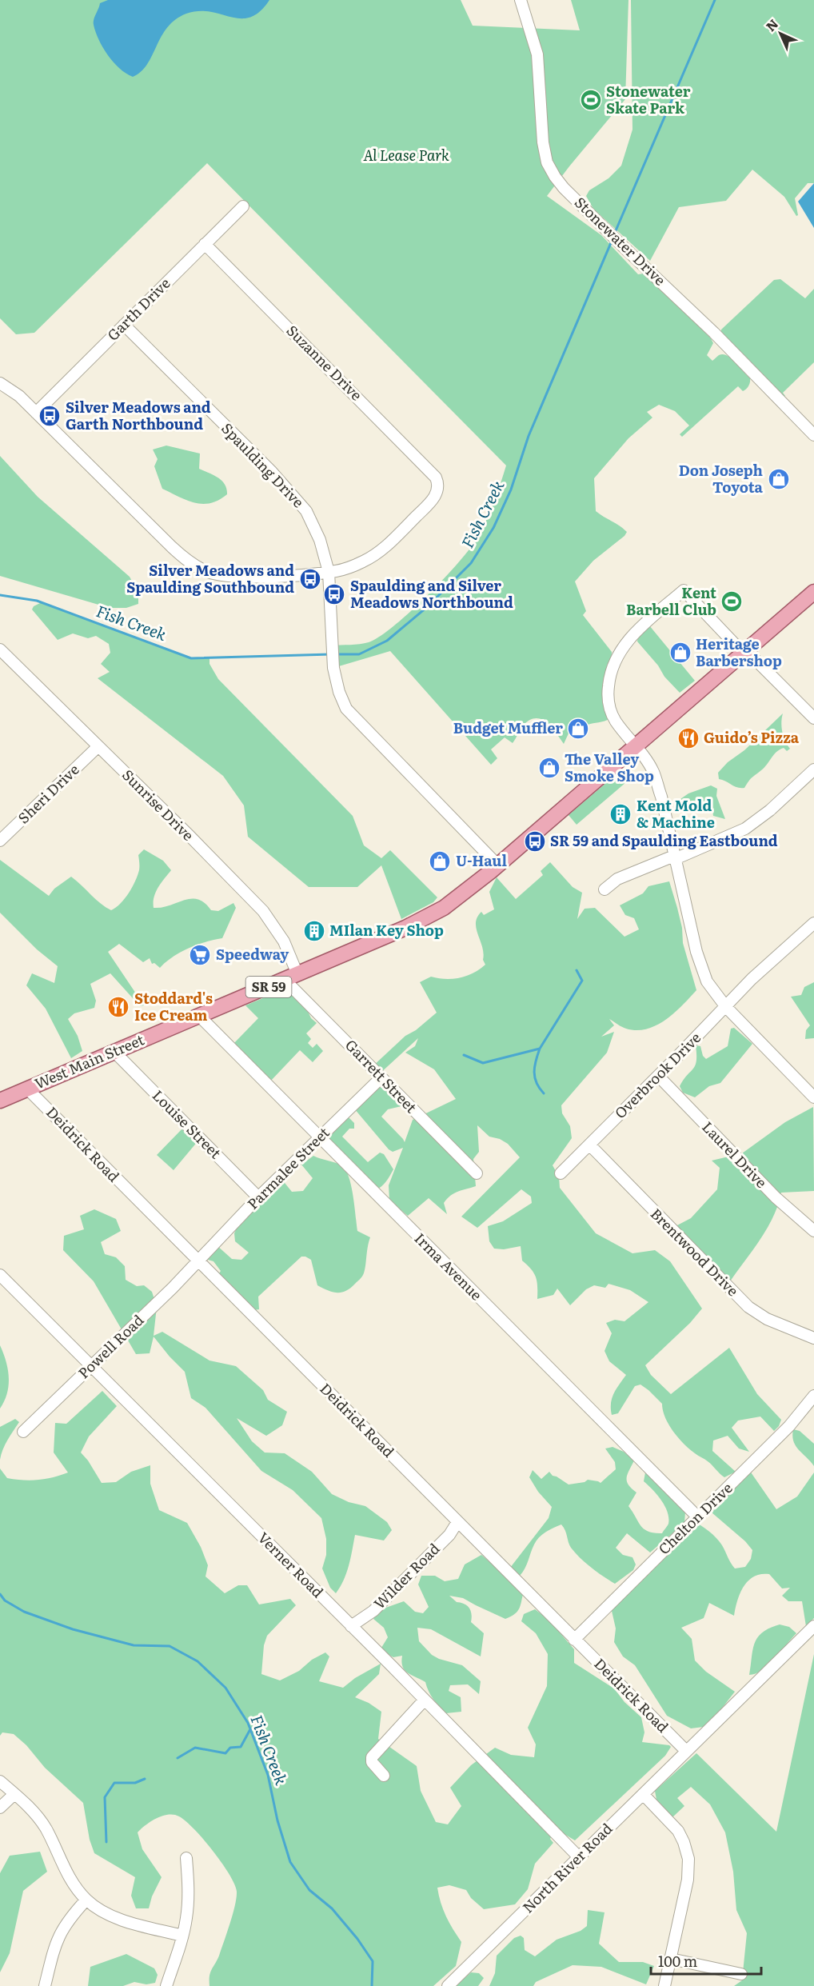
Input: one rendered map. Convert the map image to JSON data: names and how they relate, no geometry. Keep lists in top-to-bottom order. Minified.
{"streets":{"main road":["SR 59","West Main Street"],"street":["Stonewater Drive","Garth Drive","Suzanne Drive","Spaulding Drive","Sheri Drive","Sunrise Drive","Overbrook Drive","Garrett Street","Louise Street","Deidrick Road","Laurel Drive","Parmalee Street","Brentwood Drive","Irma Avenue","Powell Road","Chelton Drive","Verner Road","Wilder Road","North River Road"]},"crossings":[["Garth Drive","Suzanne Drive"],["Garth Drive","Spaulding Drive"],["Suzanne Drive","Spaulding Drive"],["Spaulding Drive","West Main Street"],["Sheri Drive","Sunrise Drive"],["Sunrise Drive","West Main Street"],["Sunrise Drive","Garrett Street"],["SR 59","West Main Street"],["SR 59","Deidrick Road"],["West Main Street","Garrett Street"],["West Main Street","Louise Street"],["West Main Street","Deidrick Road"],["West Main Street","Irma Avenue"],["Overbrook Drive","Laurel Drive"],["Overbrook Drive","Brentwood Drive"],["Garrett Street","Parmalee Street"],["Louise Street","Parmalee Street"],["Deidrick Road","Parmalee Street"],["Deidrick Road","Powell Road"],["Deidrick Road","Chelton Drive"],["Deidrick Road","Wilder Road"],["Deidrick Road","North River Road"],["Parmalee Street","Irma Avenue"],["Parmalee Street","Powell Road"],["Irma Avenue","Chelton Drive"],["Powell Road","Verner Road"],["Verner Road","Wilder Road"],["Verner Road","North River Road"]],"water":["Fish Creek"],"parks":["Al Lease Park"],"places":{"sports":["Stonewater Skate Park","Kent Barbell Club"],"bus stop":["Silver Meadows and Garth Northbound","Silver Meadows and Spaulding Southbound","Spaulding and Silver Meadows Northbound","SR 59 and Spaulding Eastbound"],"shop":["Don Joseph Toyota","Heritage Barbershop","Budget Muffler","The Valley Smoke Shop","U-Haul"],"restaurant":["Guido’s Pizza","Stoddard's Ice Cream"],"building":["Kent Mold & Machine","MIlan Key Shop"],"supermarket":["Speedway"]},"scale_bar":"100 m","north":"top left"}
